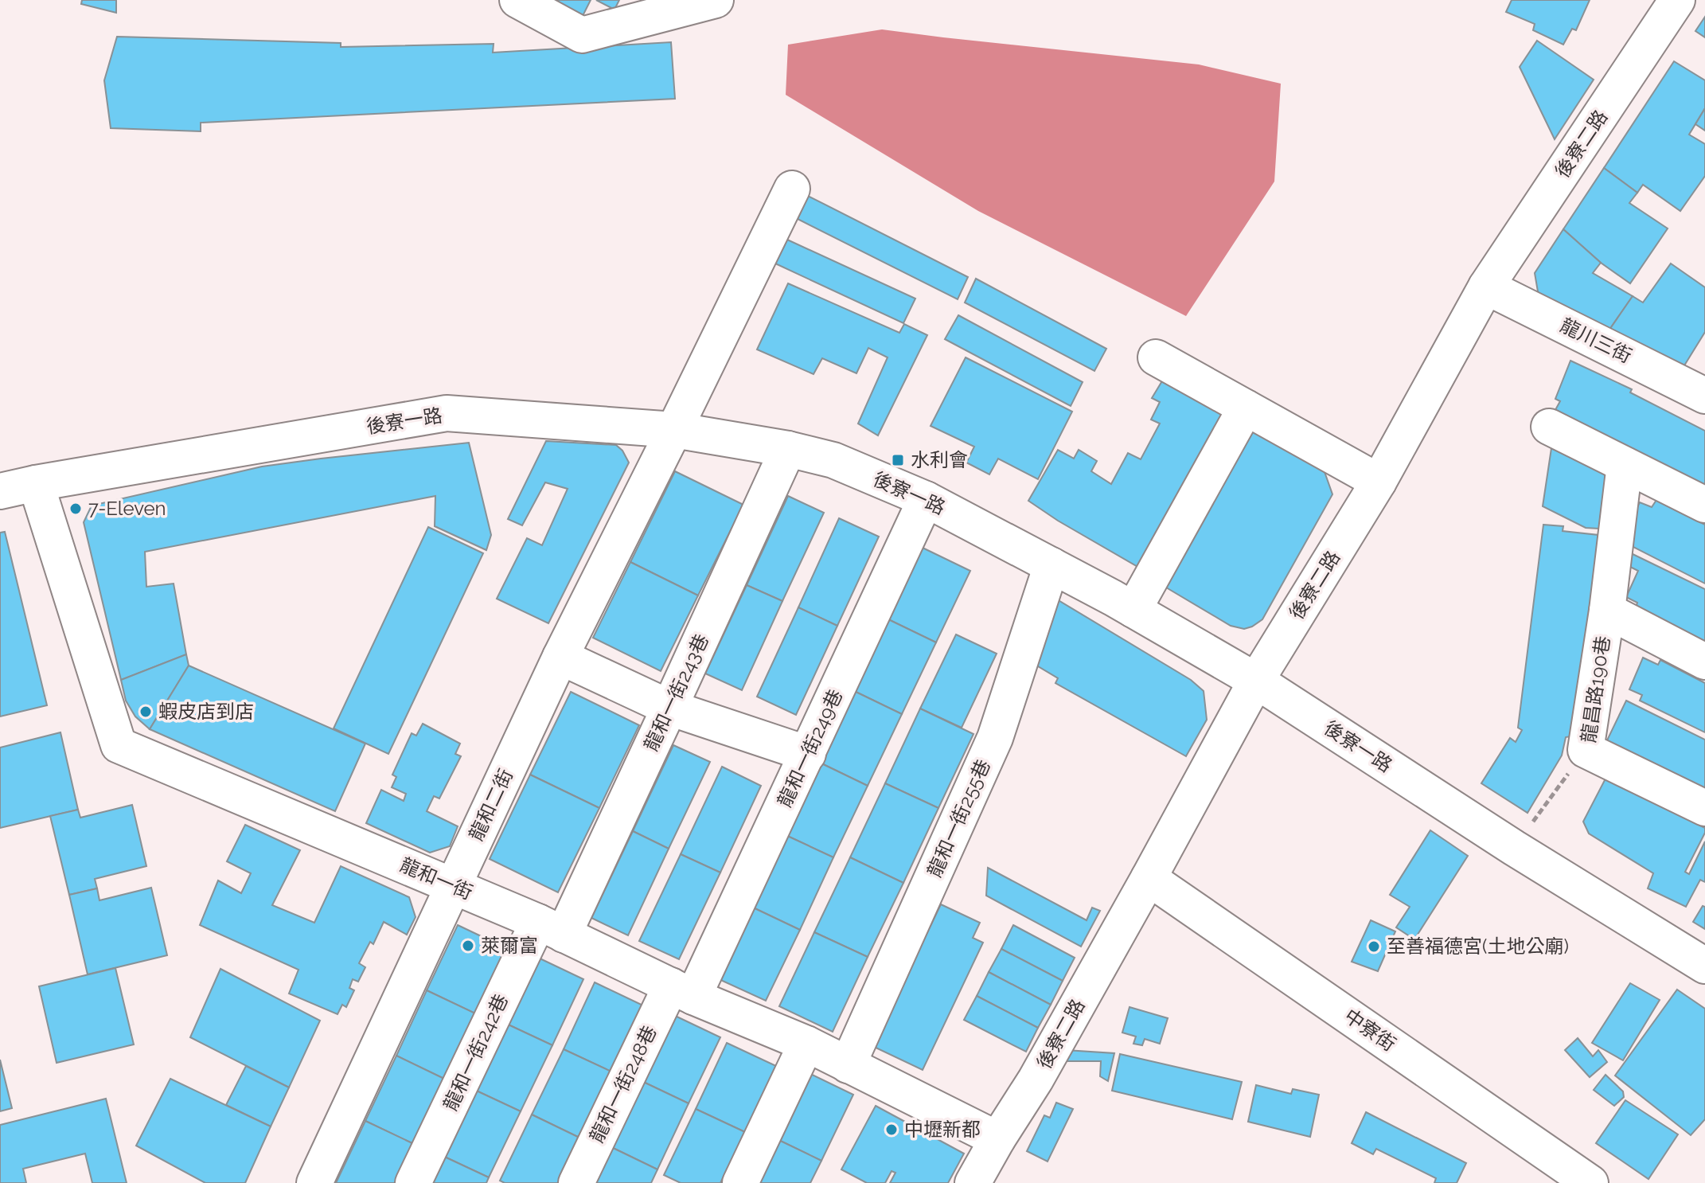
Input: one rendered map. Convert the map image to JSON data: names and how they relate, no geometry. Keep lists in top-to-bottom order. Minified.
{"streets":{"street":["後寮二路","龍川三街","後寮一路","龍昌路190巷","龍和一街243巷","龍和一街249巷","龍和二街","龍和一街255巷","龍和一街","中寮街","龍和一街242巷","龍和一街248巷"]},"crossings":[["後寮二路","龍川三街"],["後寮二路","後寮一路"],["後寮二路","龍和一街"],["後寮二路","中寮街"],["後寮一路","龍和一街243巷"],["後寮一路","龍和一街249巷"],["後寮一路","龍和二街"],["後寮一路","龍和一街255巷"],["後寮一路","龍和一街"],["龍和一街243巷","龍和一街"],["龍和一街243巷","龍和一街242巷"],["龍和一街249巷","龍和一街"],["龍和一街249巷","龍和一街248巷"],["龍和二街","龍和一街"],["龍和一街255巷","龍和一街"],["龍和一街","龍和一街242巷"],["龍和一街","龍和一街248巷"]],"places":{"transit":["水利會"],"other":["7-Eleven","蝦皮店到店","萊爾富","至善福德宮(土地公廟)","中壢新都"]}}
